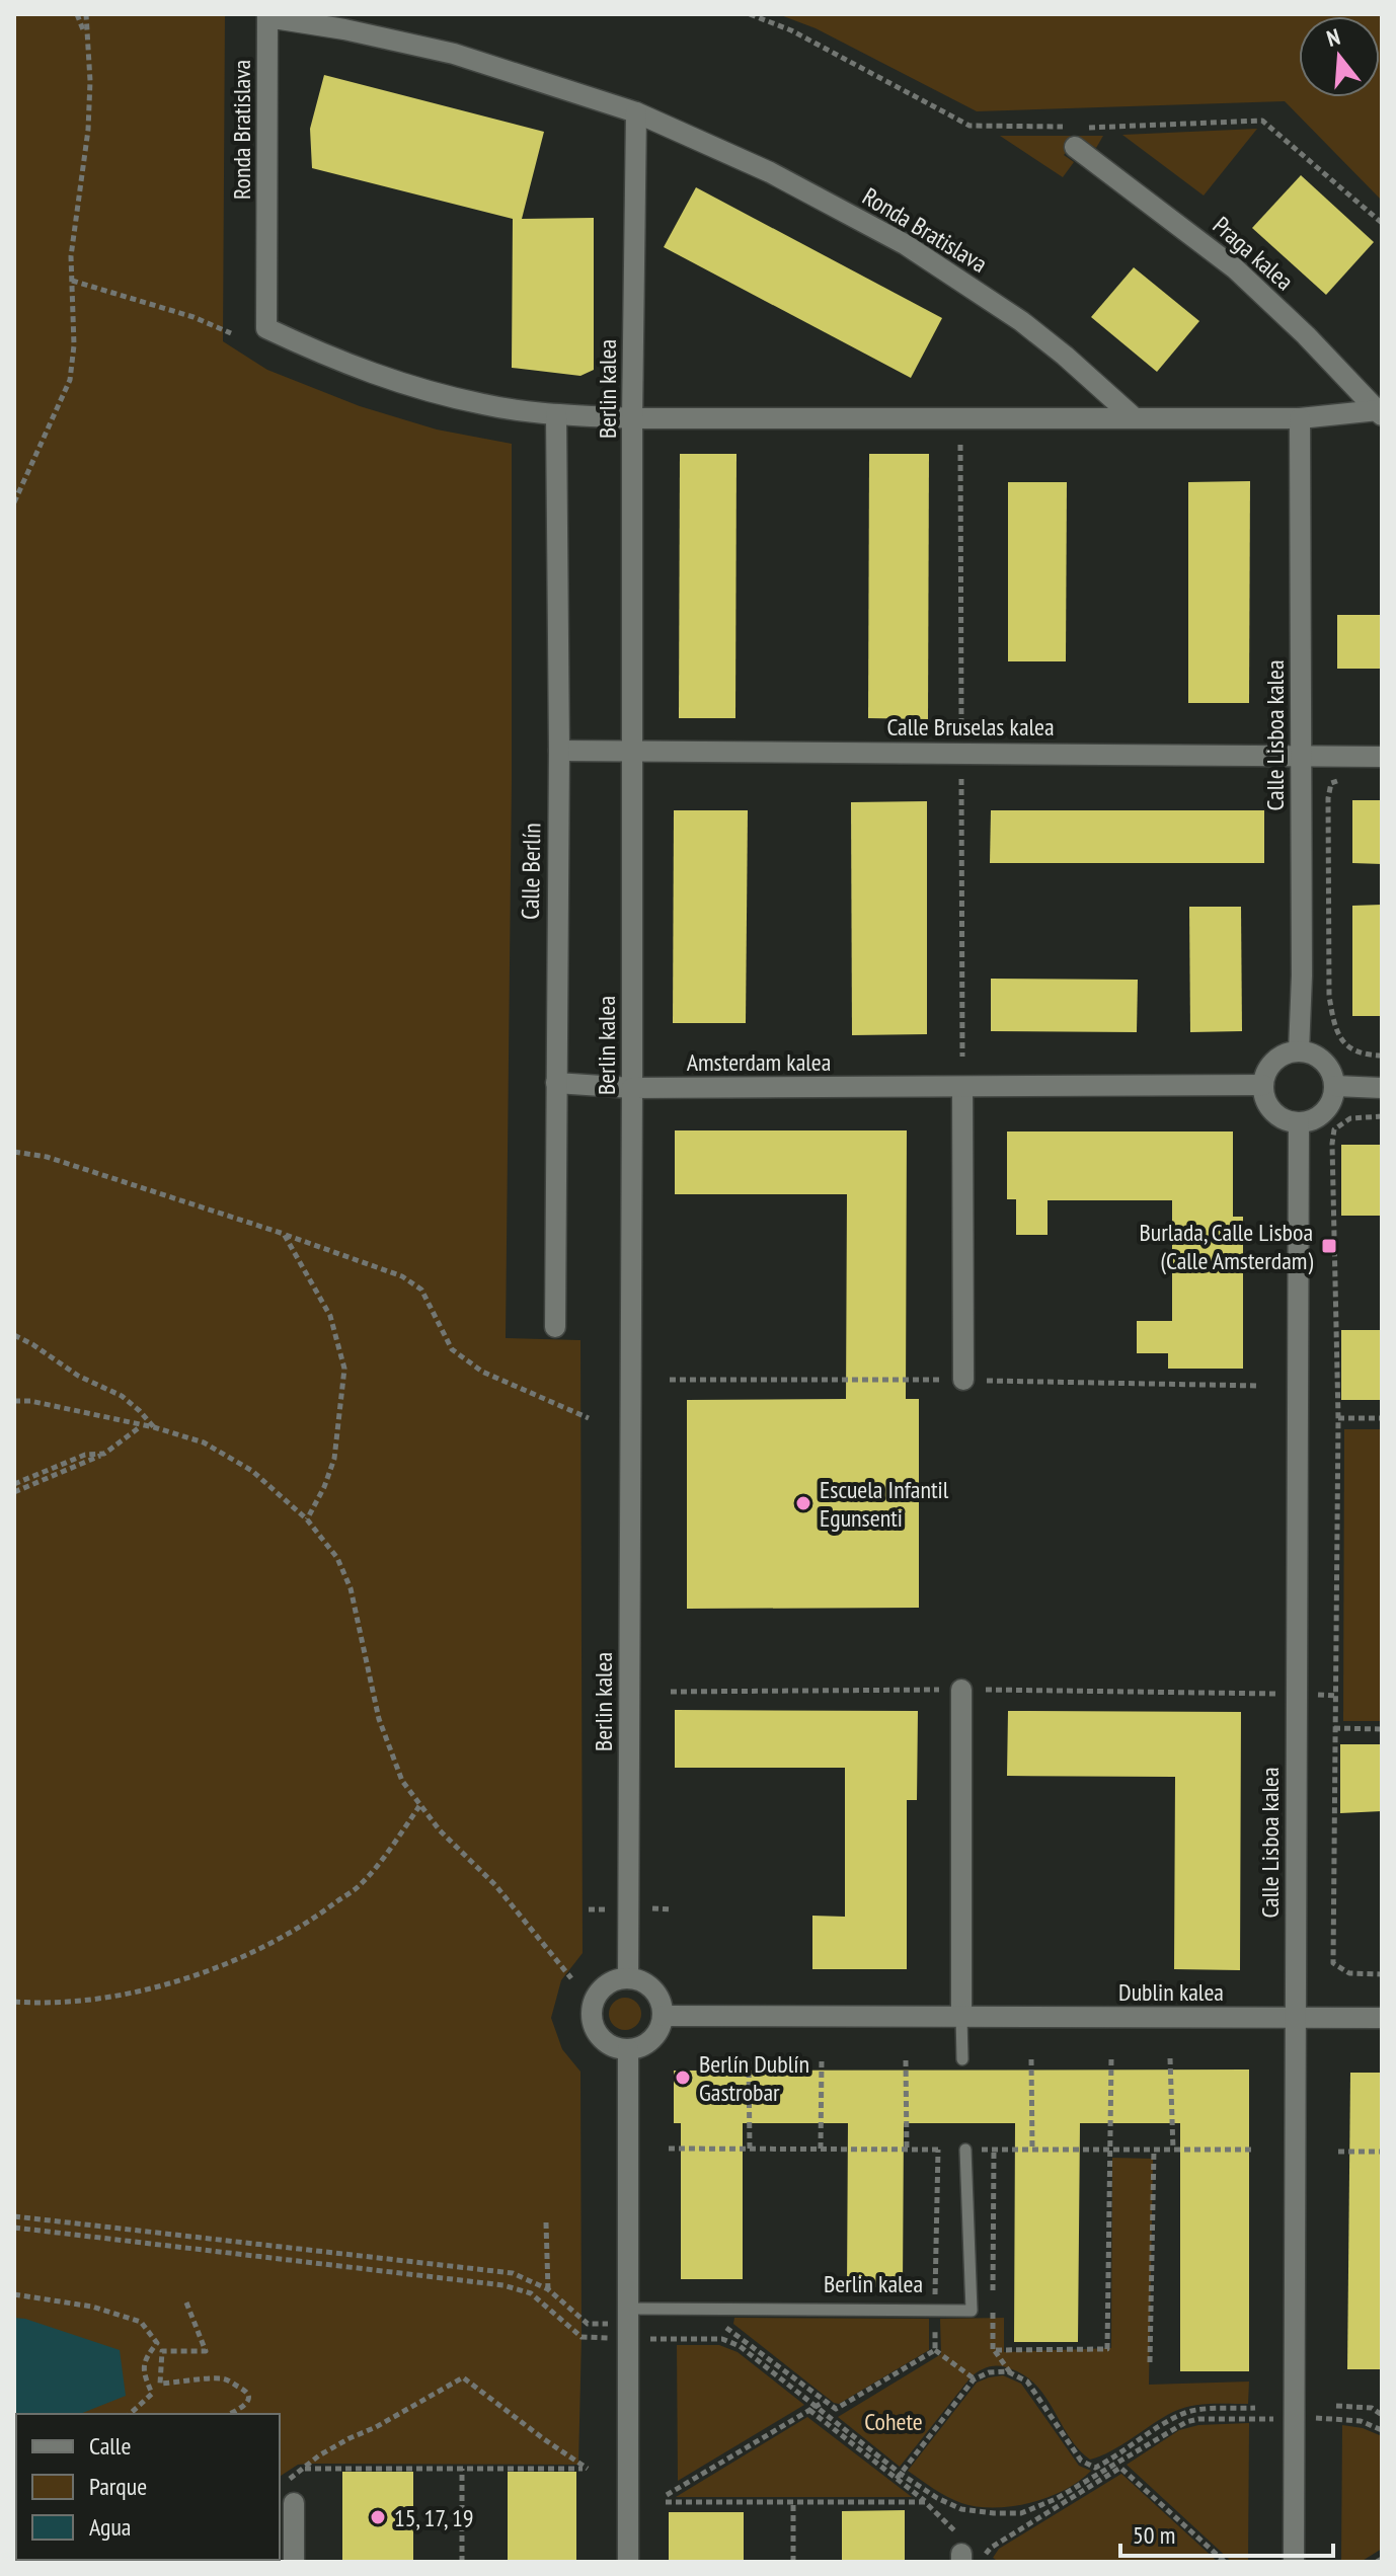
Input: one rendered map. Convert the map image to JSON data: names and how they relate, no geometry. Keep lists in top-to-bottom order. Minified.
{"streets":{"street":["Ronda Bratislava","Praga kalea","Berlin kalea","Calle Bruselas kalea","Calle Lisboa kalea","Calle Berlín","Amsterdam kalea","Dublin kalea"]},"crossings":[["Ronda Bratislava","Praga kalea"],["Ronda Bratislava","Berlin kalea"],["Ronda Bratislava","Calle Lisboa kalea"],["Ronda Bratislava","Calle Berlín"],["Berlin kalea","Calle Bruselas kalea"],["Berlin kalea","Amsterdam kalea"],["Berlin kalea","Dublin kalea"],["Calle Bruselas kalea","Calle Lisboa kalea"],["Calle Bruselas kalea","Calle Berlín"],["Calle Lisboa kalea","Amsterdam kalea"],["Calle Lisboa kalea","Dublin kalea"],["Calle Berlín","Amsterdam kalea"]],"parks":["Cohete"],"places":{"transit":["Burlada, Calle Lisboa (Calle Amsterdam)"],"other":["Escuela Infantil Egunsenti","Berlín Dublín Gastrobar","15, 17, 19"]},"legend":["Calle","Parque","Agua"],"scale_bar":"50 m","north":"top"}
